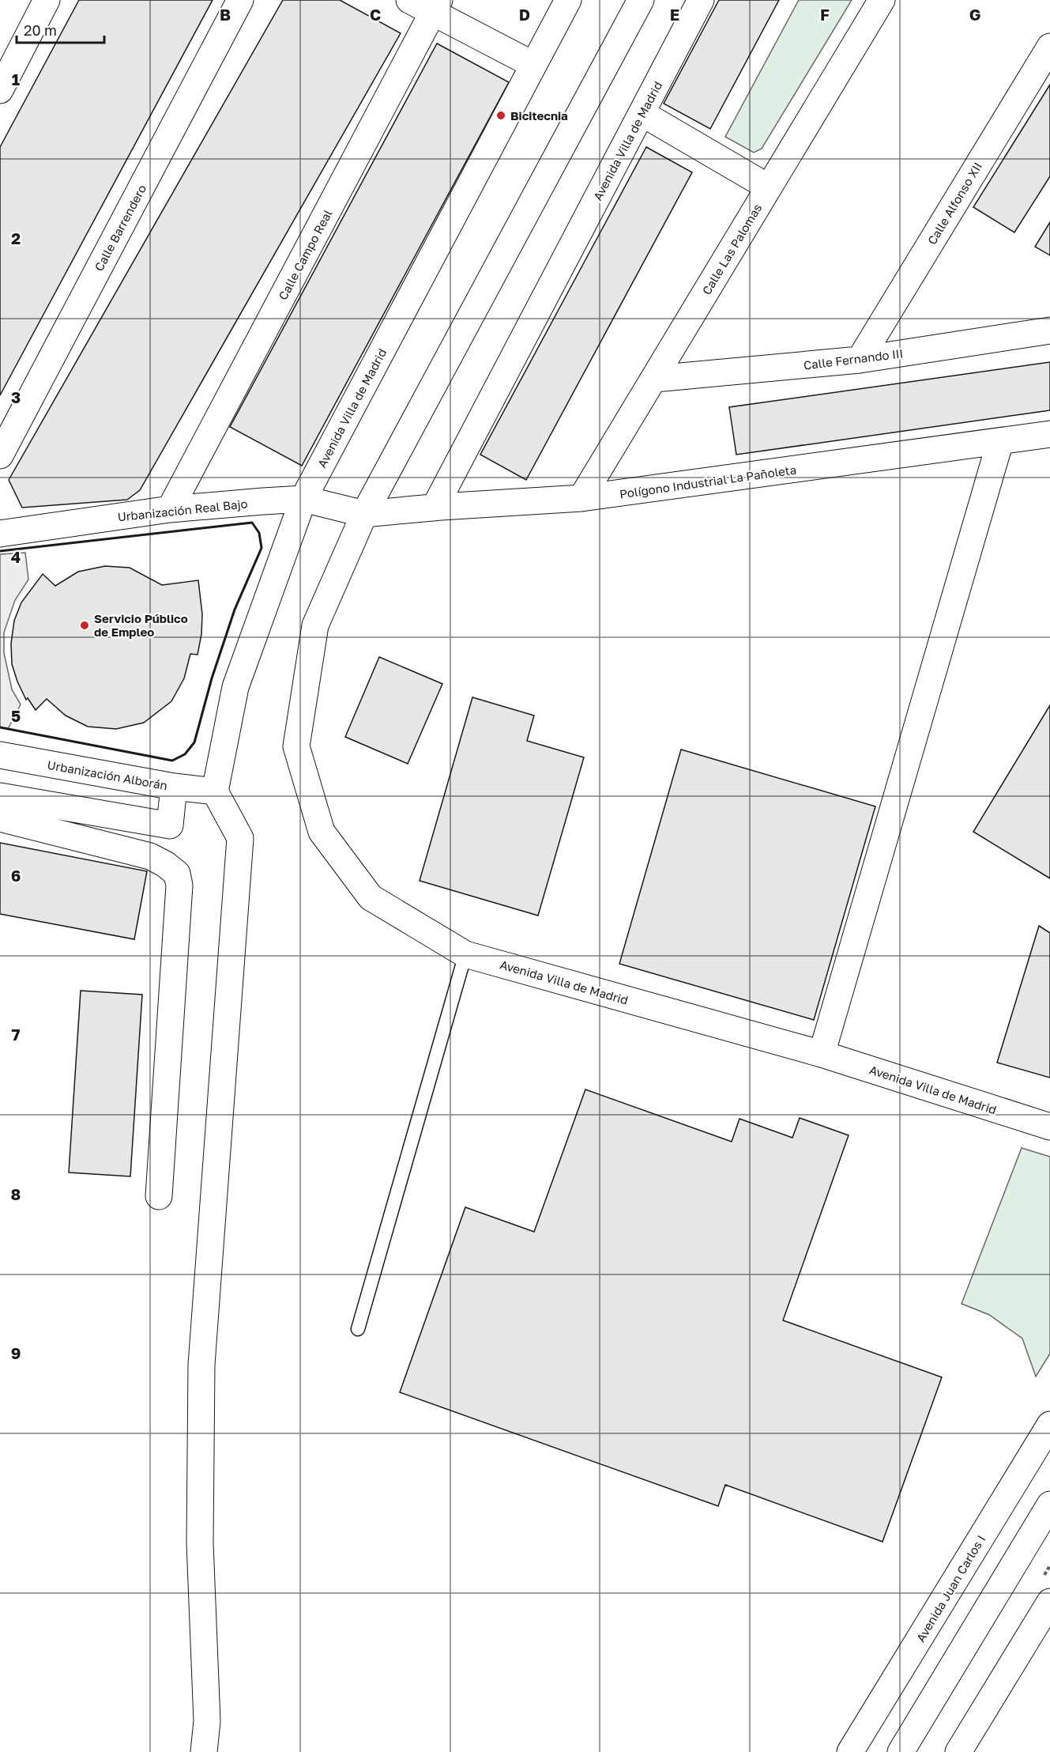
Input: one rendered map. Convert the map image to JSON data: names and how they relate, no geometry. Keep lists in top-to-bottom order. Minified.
{"streets":{"street":["Avenida Villa de Madrid","Calle Alfonso XII","Calle Barrendero","Calle Las Palomas","Calle Campo Real","Calle Fernando III","Polígono Industrial La Pañoleta","Urbanización Real Bajo","Urbanización Alborán","Avenida Juan Carlos I"]},"crossings":[["Avenida Villa de Madrid","Polígono Industrial La Pañoleta"],["Avenida Villa de Madrid","Urbanización Real Bajo"],["Avenida Villa de Madrid","Urbanización Alborán"],["Calle Alfonso XII","Calle Fernando III"],["Calle Las Palomas","Calle Fernando III"],["Calle Las Palomas","Polígono Industrial La Pañoleta"],["Calle Campo Real","Urbanización Real Bajo"],["Polígono Industrial La Pañoleta","Urbanización Real Bajo"]],"places":["Bicitecnia","Servicio Público de Empleo"],"scale_bar":"20 m","grid":{"columns":["B","C","D","E","F","G"],"rows":["1","2","3","4","5","6","7","8","9"]}}
